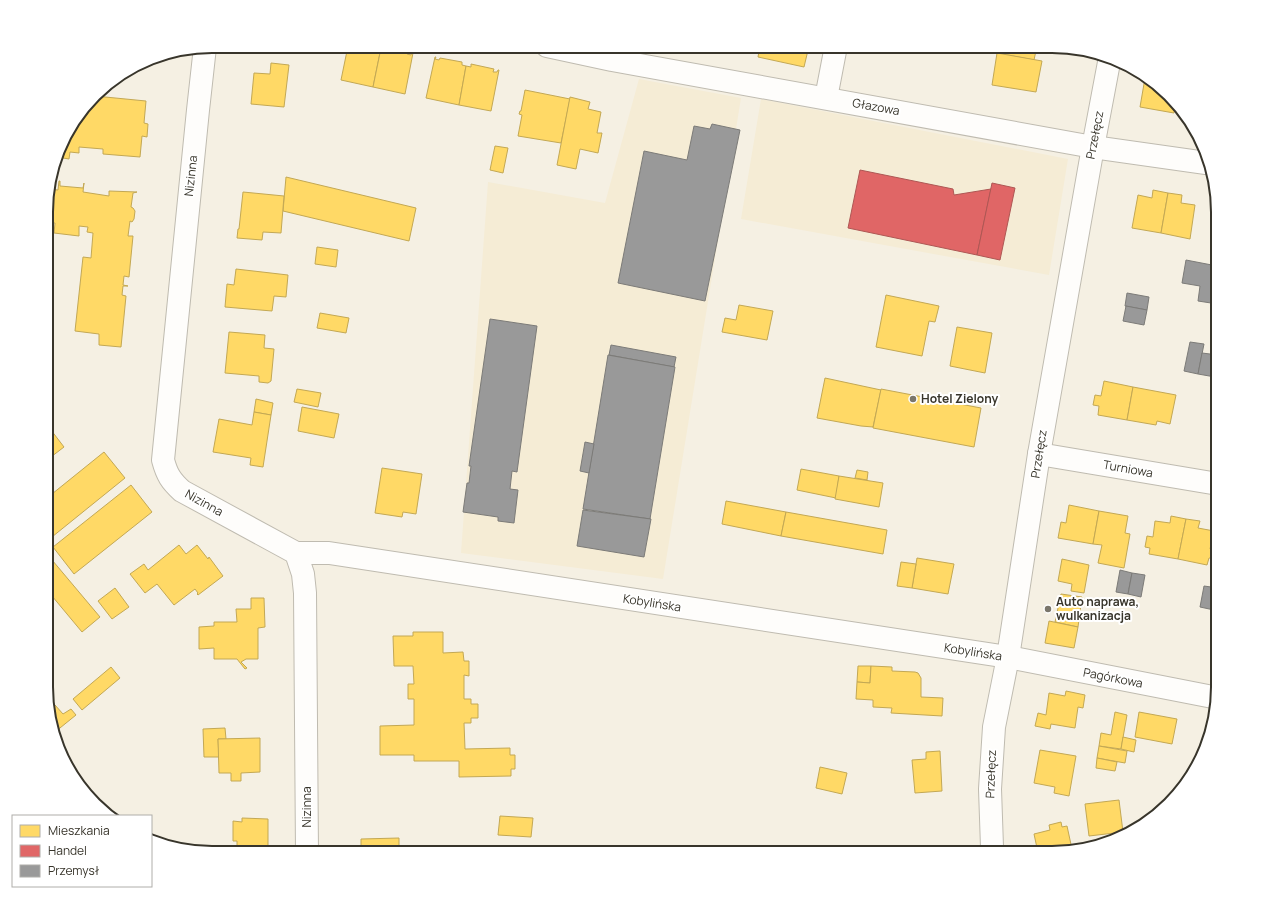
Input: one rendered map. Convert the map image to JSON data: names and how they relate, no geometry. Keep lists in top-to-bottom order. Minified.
{"streets":{"street":["Głazowa","Przełęcz","Nizinna","Turniowa","Kobylińska","Pagórkowa"]},"crossings":[["Głazowa","Przełęcz"],["Przełęcz","Turniowa"],["Przełęcz","Kobylińska"],["Przełęcz","Pagórkowa"],["Nizinna","Kobylińska"],["Kobylińska","Pagórkowa"]],"places":["Hotel Zielony","Auto naprawa, wulkanizacja"],"legend":["Mieszkania","Handel","Przemysł"]}
